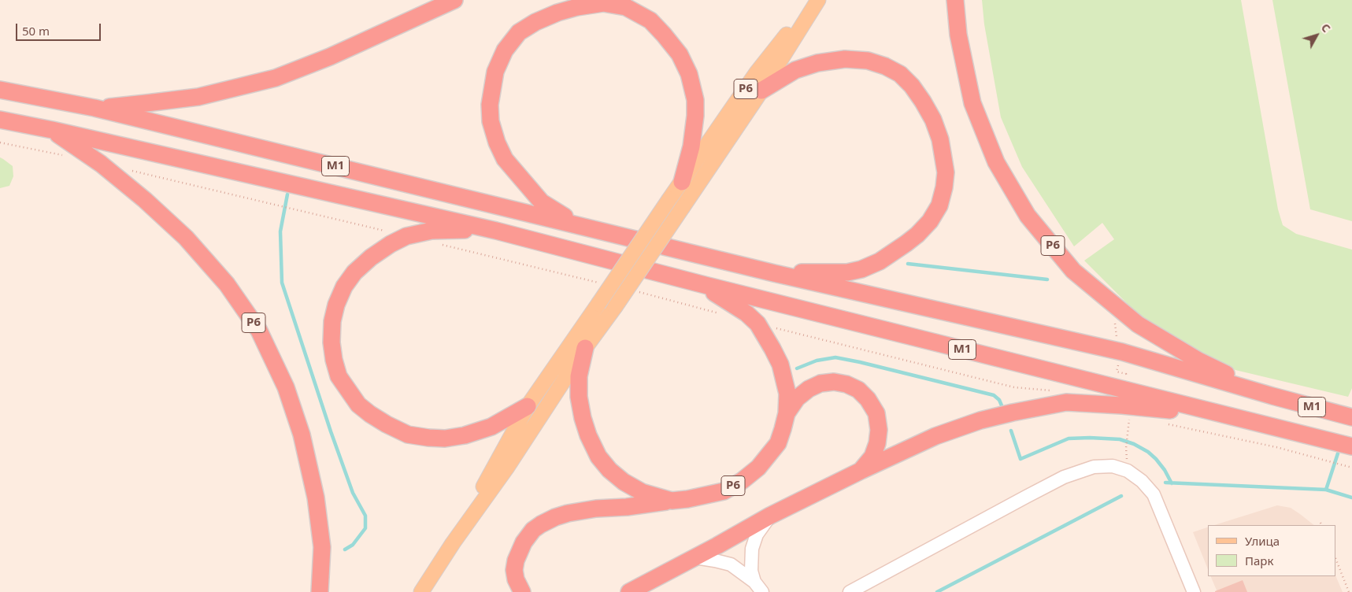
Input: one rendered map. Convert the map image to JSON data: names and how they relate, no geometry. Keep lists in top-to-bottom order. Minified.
{"streets":{"highway":["Р6","М1"]},"crossings":[["Р6","М1"]],"legend":["Улица","Парк"],"scale_bar":"50 m","north":"top right"}
